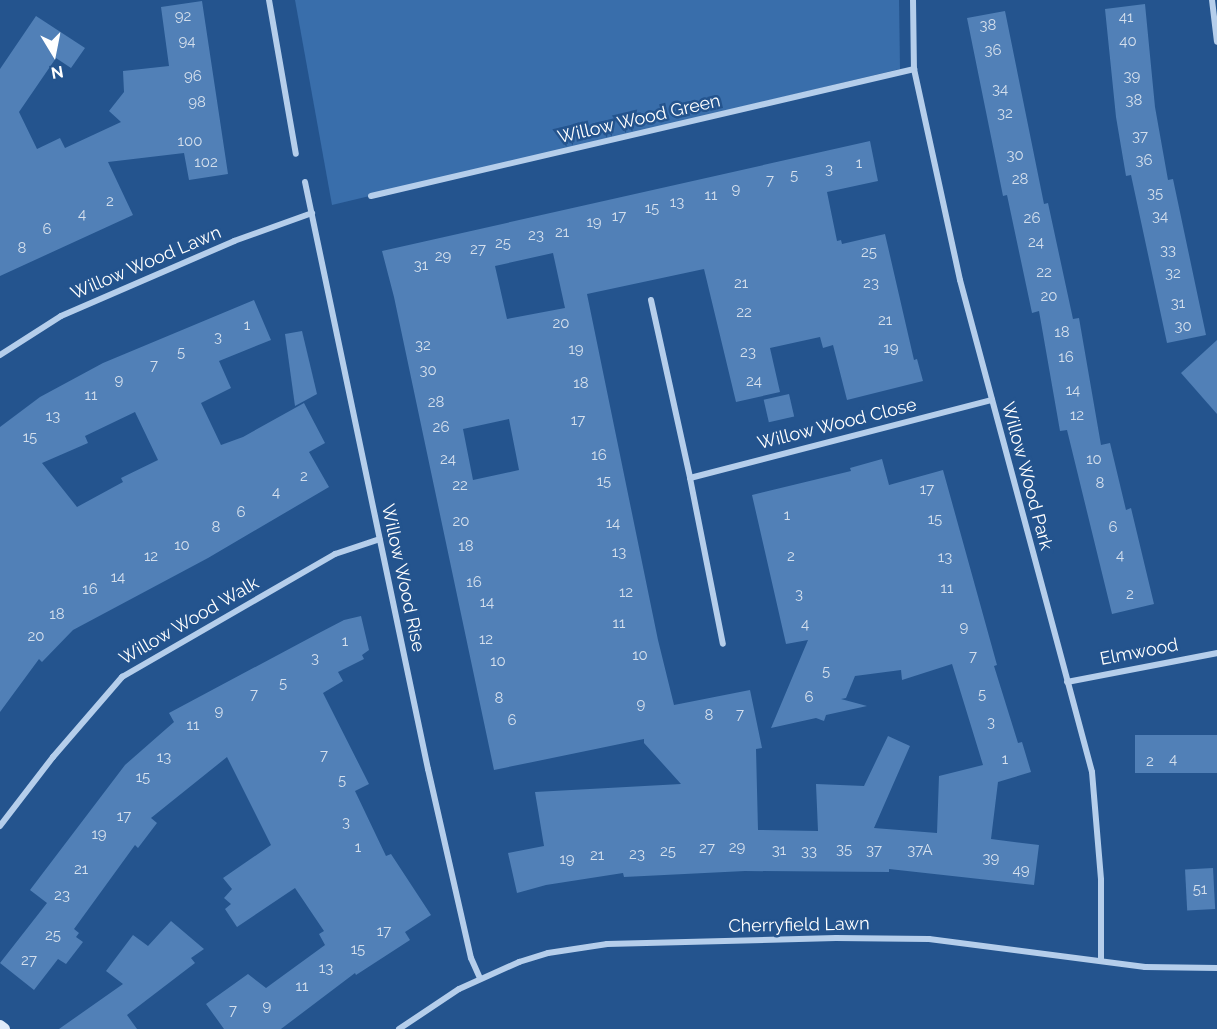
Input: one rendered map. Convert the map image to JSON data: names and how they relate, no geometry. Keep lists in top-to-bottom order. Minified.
{"streets":{"street":["Willow Wood Green","Willow Wood Lawn","Willow Wood Close","Willow Wood Park","Willow Wood Rise","Willow Wood Walk","Elmwood","Cherryfield Lawn"]},"crossings":[["Willow Wood Green","Willow Wood Park"],["Willow Wood Lawn","Willow Wood Rise"],["Willow Wood Close","Willow Wood Park"],["Willow Wood Park","Elmwood"],["Willow Wood Park","Cherryfield Lawn"],["Willow Wood Rise","Willow Wood Walk"],["Willow Wood Rise","Cherryfield Lawn"]],"house_numbers":["92","41","38","94","40","36","96","39","34","38","98","32","37","100","30","36","102","1","3","5","28","7","9","35","11","2","13","15","4","17","34","26","19","6","21","23","24","25","8","27","33","25","29","31","22","32","21","23","20","31","22","21","20","1","30","18","3","32","19","19","5","23","16","7","30","9","24","18","14","11","28","12","13","17","26","15","16","24","10","2","15","8","22","17","4","6","1","15","20","14","8","6","10","18","13","4","12","2","13","14","16","11","16","12","3","2","14","18","11","4","9","20","12","1","10","7","3","10","5","5","7","5","6","8","9","9","7","8","6","3","11","7","13","1","4","2","15","5","17","3","19","1","29","27","35","31","37","37A","25","33","23","21","39","19","21","49","51","23","17","25","15","27","13","11","9","7"],"north":"bottom"}
